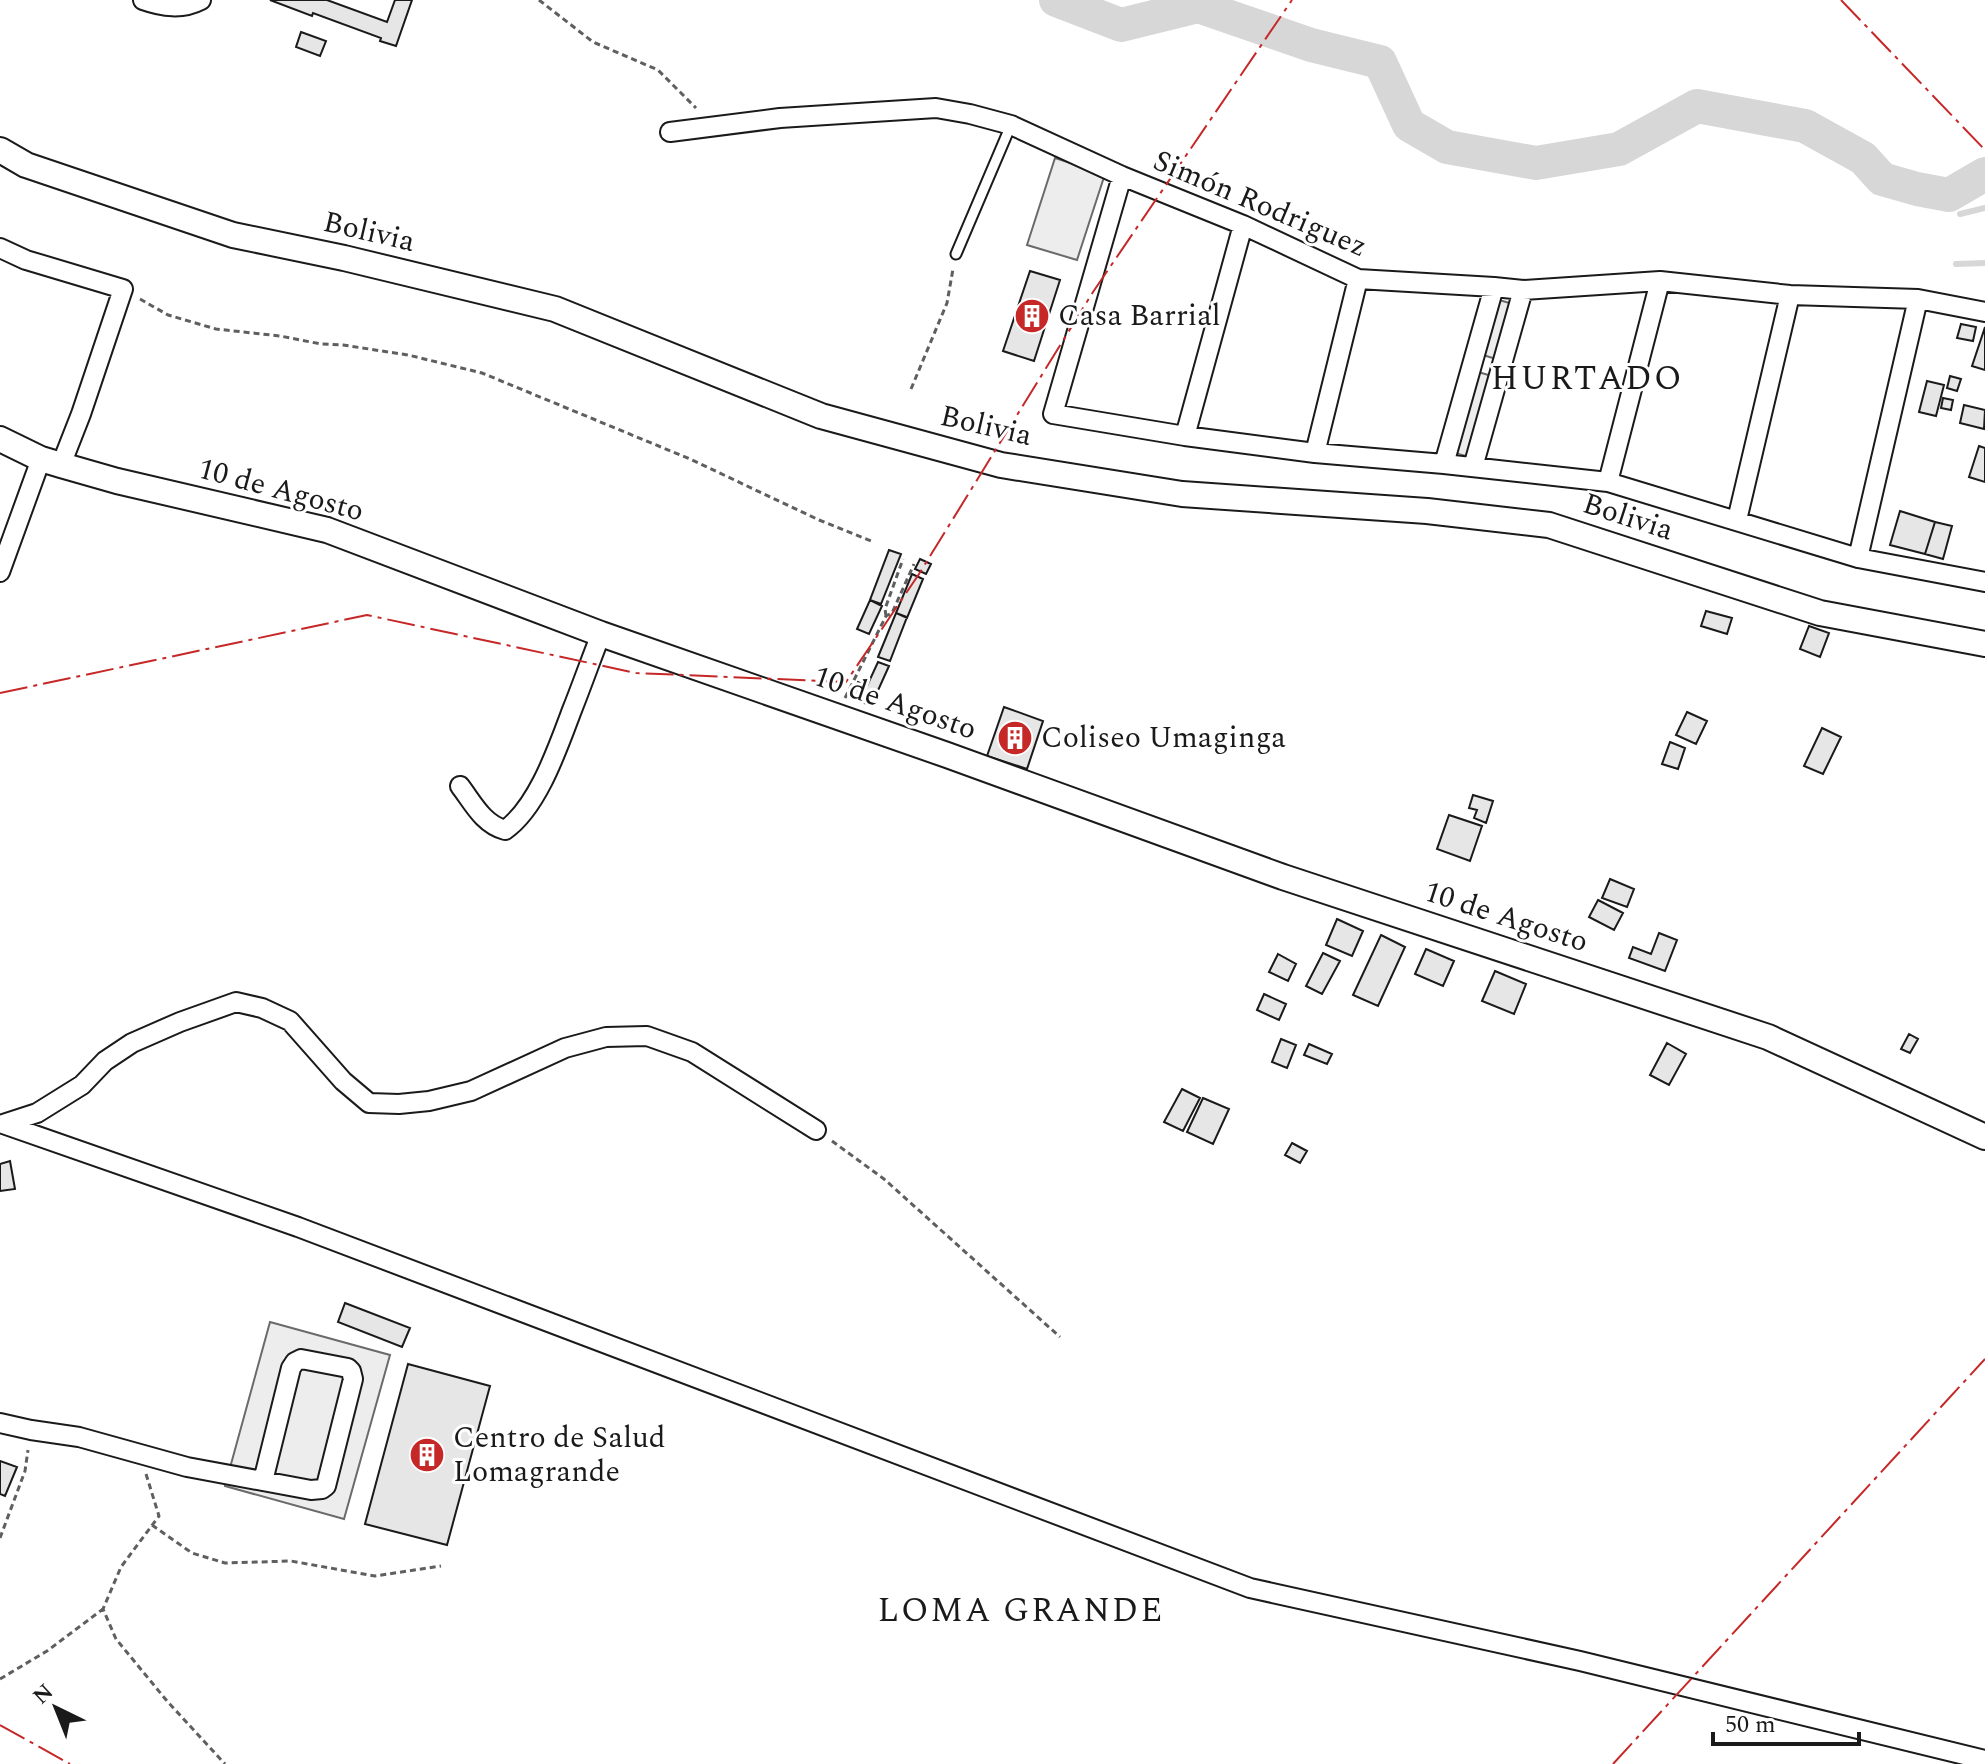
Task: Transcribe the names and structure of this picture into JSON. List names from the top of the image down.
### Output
{
  "streets": {
    "street": ["Simón Rodriguez", "Bolivia", "10 de Agosto"]
  },
  "districts": ["HURTADO", "LOMA GRANDE"],
  "places": {
    "building": ["Casa Barrial", "Coliseo Umaginga", "Centro de Salud Lomagrande"]
  },
  "scale_bar": "50 m",
  "north": "top left"
}
